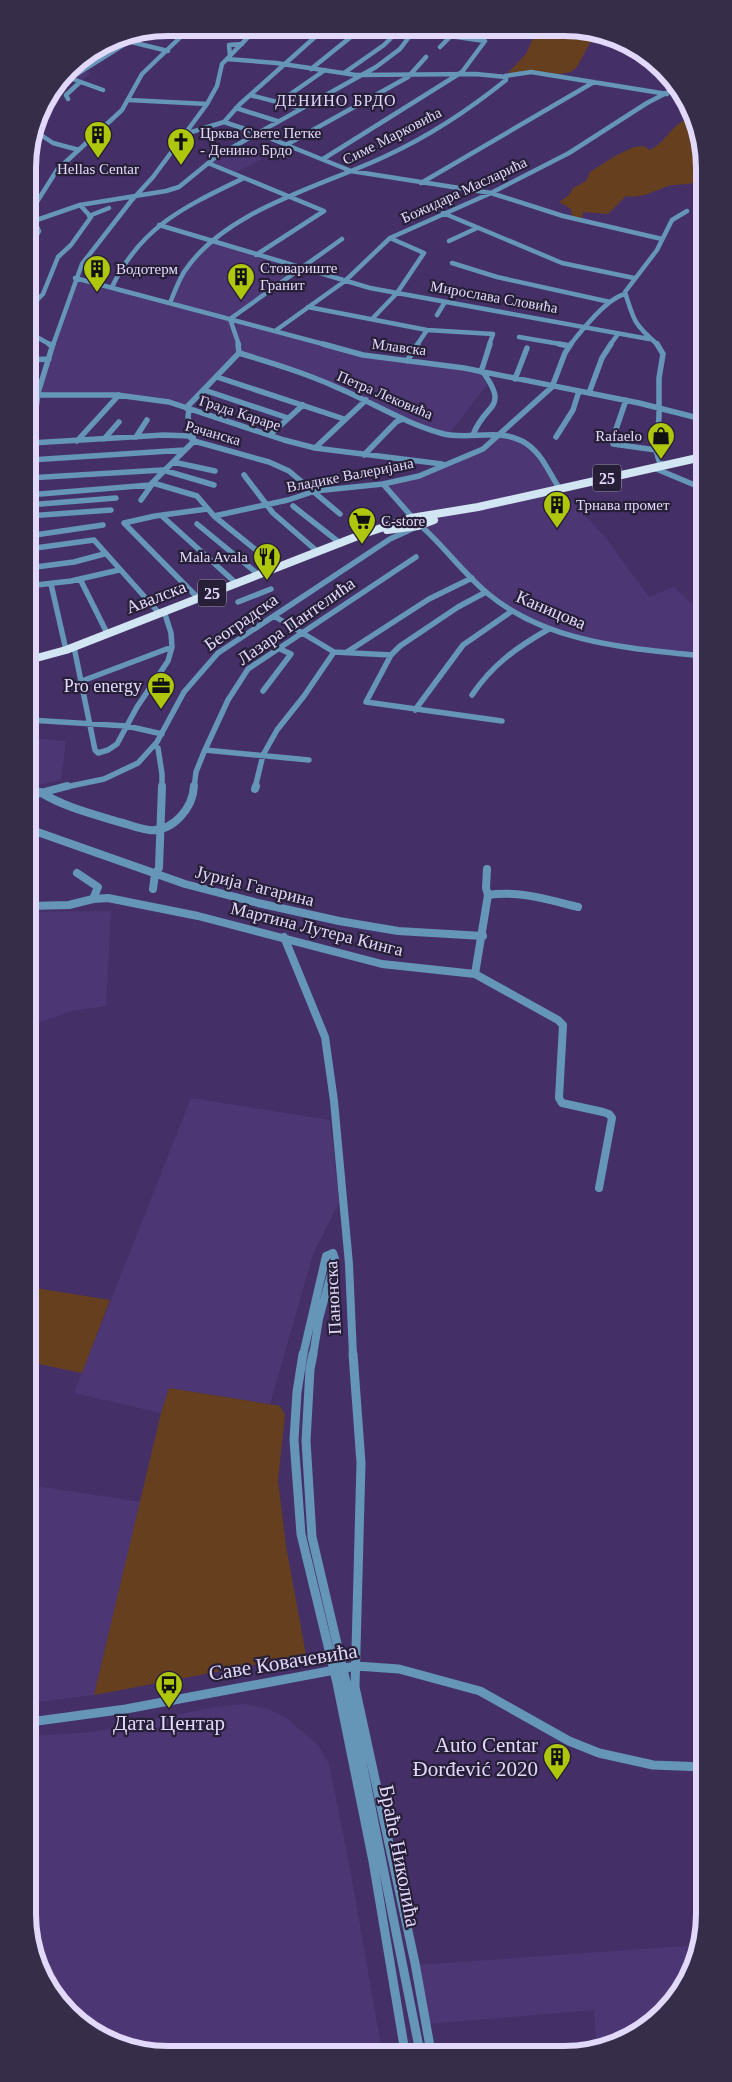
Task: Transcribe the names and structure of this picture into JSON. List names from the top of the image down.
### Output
{
  "streets": {
    "main road": ["25", "Авалска"],
    "street": [
      "Симе Марковића",
      "Божидара Масларића",
      "Мирослава Словића",
      "Млавска",
      "Петра Лековића",
      "Града Караре",
      "Рачанска",
      "Владике Валеријана",
      "Каницова",
      "Лазара Пантелића",
      "Београдска",
      "Јурија Гагарина",
      "Мартина Лутера Кинга",
      "Панонска",
      "Саве Ковачевића",
      "Браће Николића"
    ]
  },
  "crossings": [
    ["Симе Марковића", "Мирослава Словића"],
    ["Симе Марковића", "Млавска"],
    ["Божидара Масларића", "Мирослава Словића"],
    ["Божидара Масларића", "Млавска"],
    ["Млавска", "Владике Валеријана"],
    ["Петра Лековића", "Владике Валеријана"],
    ["Петра Лековића", "25"],
    ["Града Караре", "Владике Валеријана"],
    ["Рачанска", "Владике Валеријана"],
    ["Владике Валеријана", "Каницова"],
    ["25", "Авалска"],
    ["25", "Каницова"],
    ["25", "Београдска"],
    ["Авалска", "Каницова"],
    ["Авалска", "Београдска"],
    ["Каницова", "Београдска"],
    ["Мартина Лутера Кинга", "Панонска"],
    ["Панонска", "Саве Ковачевића"],
    ["Саве Ковачевића", "Браће Николића"]
  ],
  "districts": ["ДЕНИНО БРДО"],
  "places": {
    "building": [
      "Hellas Centar",
      "Водотерм",
      "Стовариште Гранит",
      "Трнава промет",
      "Auto Centar Đorđević 2020"
    ],
    "church": ["Црква Свете Петке - Денино Брдо"],
    "shop": ["Rafaelo"],
    "supermarket": ["C-store"],
    "restaurant": ["Mala Avala"],
    "office": ["Pro energy"],
    "bus stop": ["Дата Центар"]
  }
}
